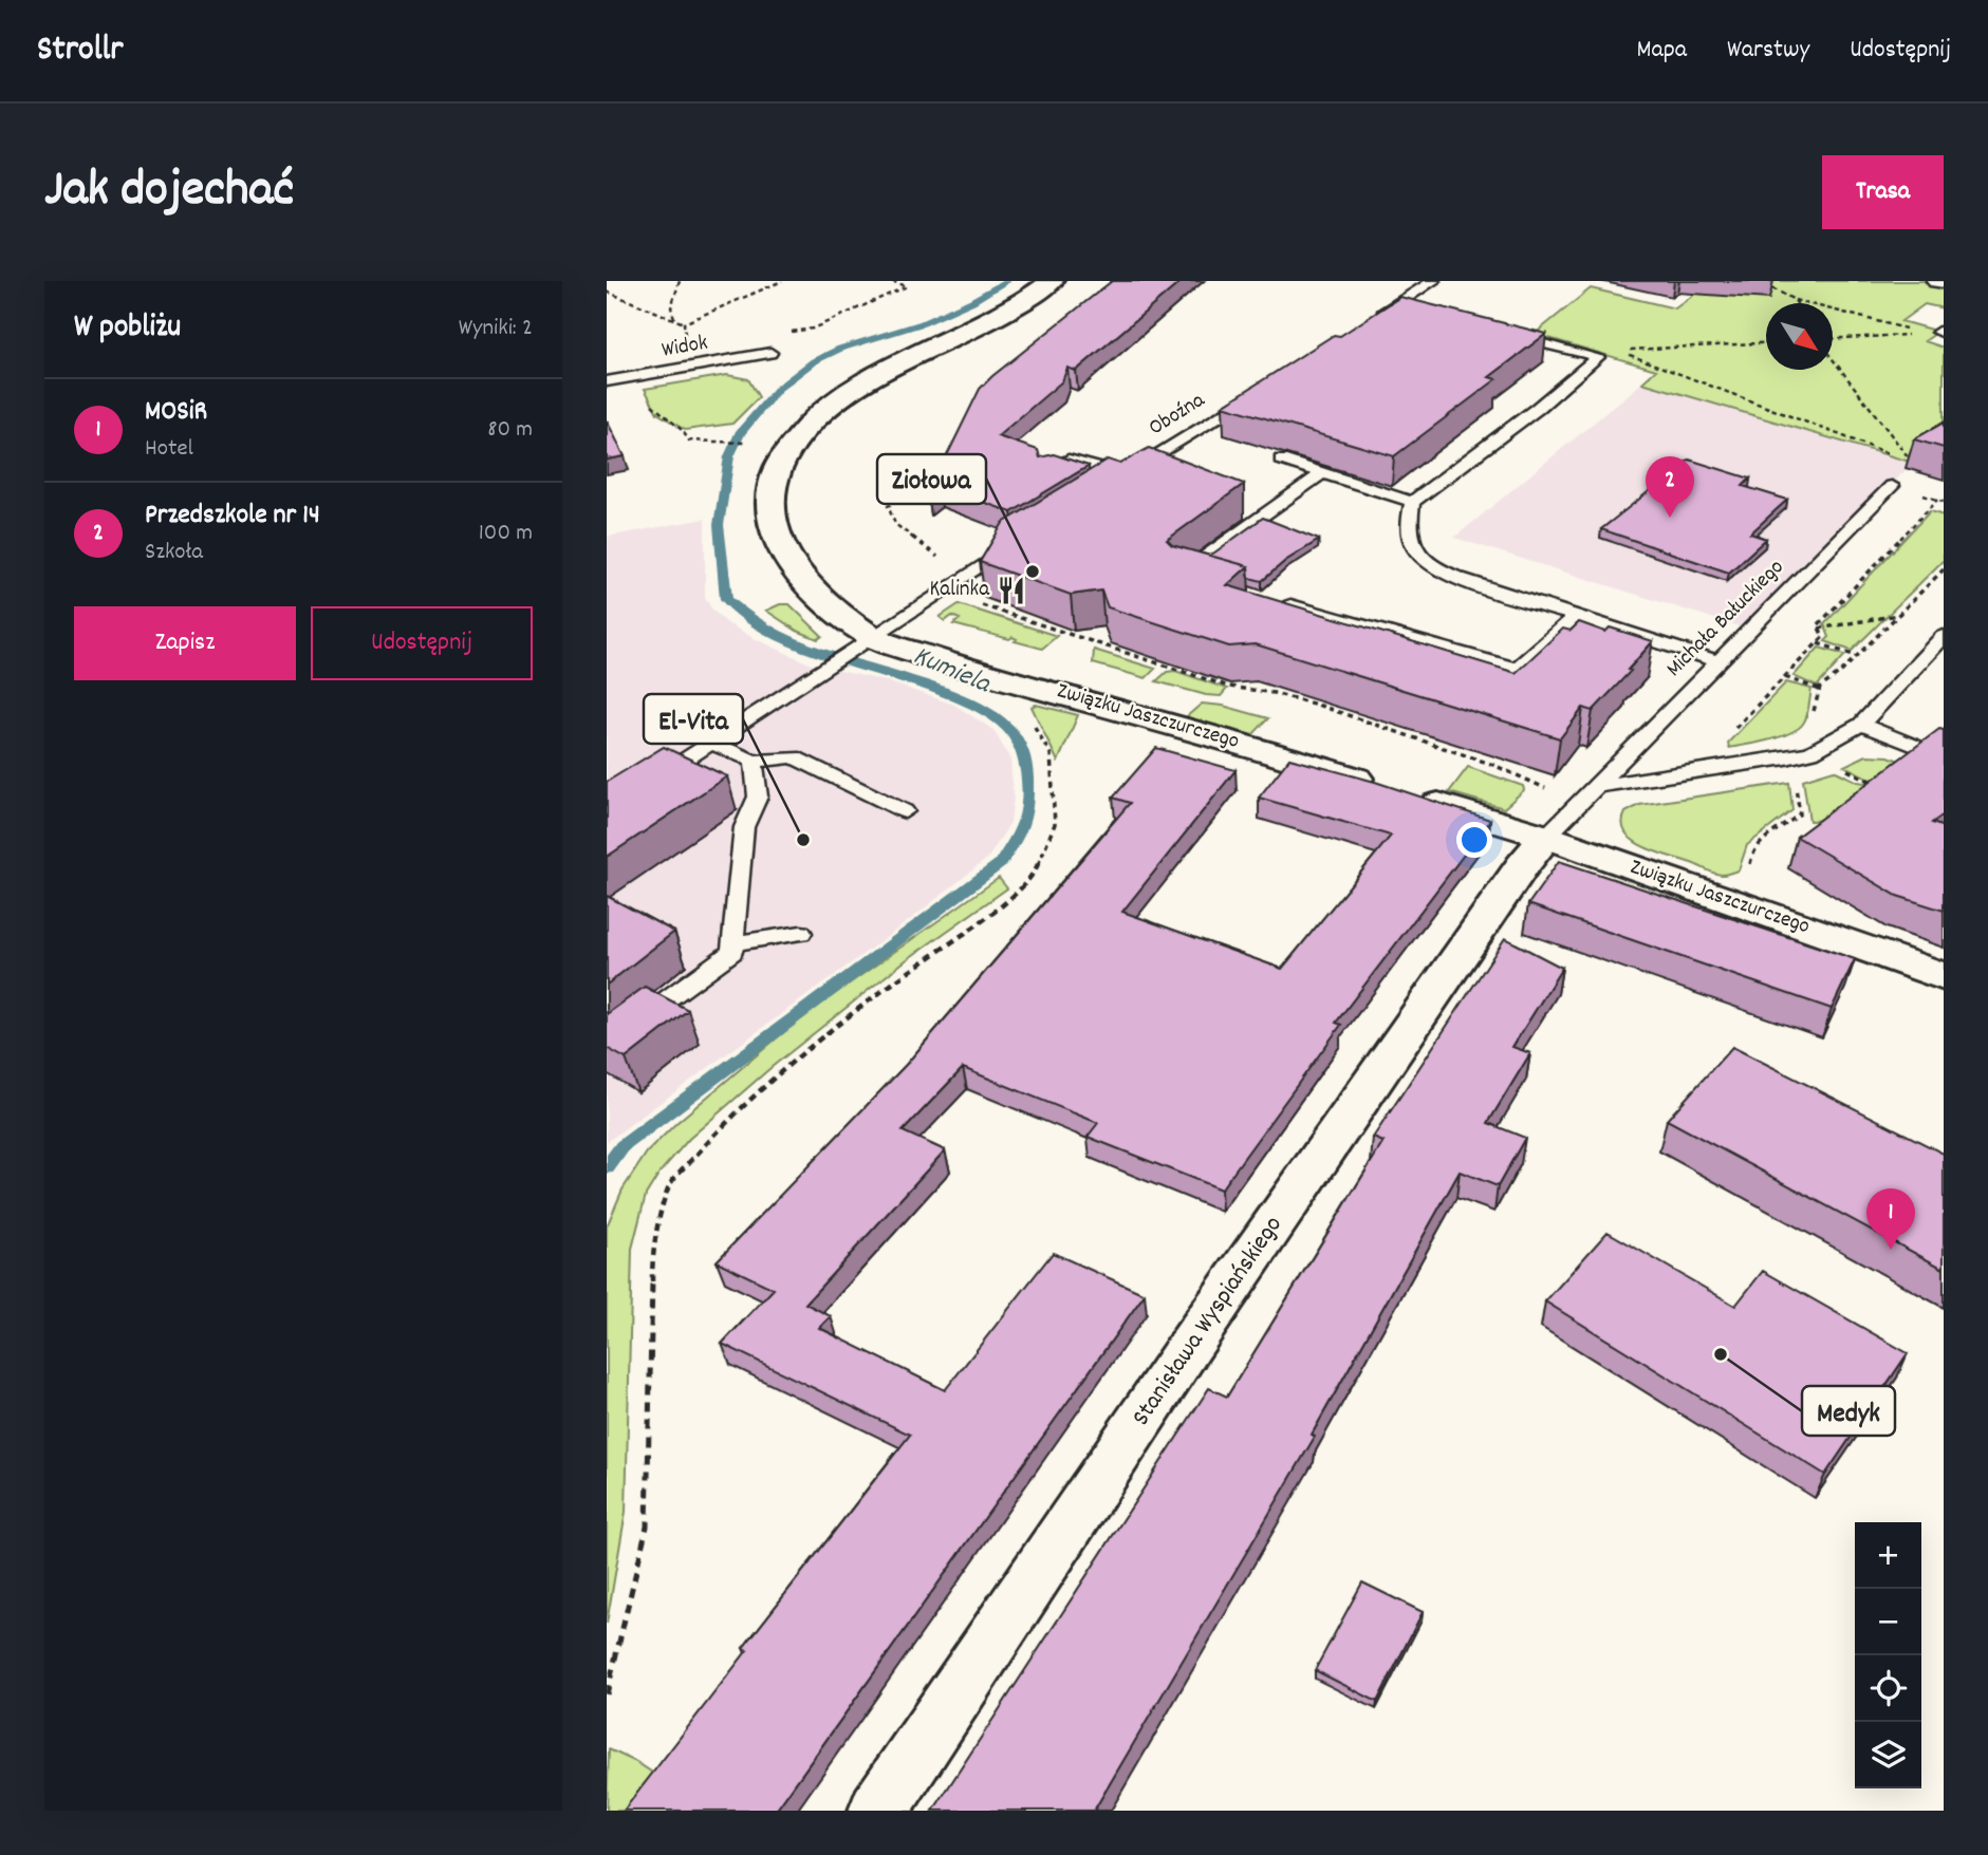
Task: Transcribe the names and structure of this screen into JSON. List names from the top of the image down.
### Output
{
  "streets": {
    "street": ["Związku Jaszczurczego", "Stanisława Wyspiańskiego"],
    "lane": ["Widok", "Oboźna", "Michała Bałuckiego"]
  },
  "crossings": [
    ["Michała Bałuckiego", "Związku Jaszczurczego"],
    ["Michała Bałuckiego", "Stanisława Wyspiańskiego"],
    ["Związku Jaszczurczego", "Stanisława Wyspiańskiego"]
  ],
  "water": ["Kumiela"],
  "places": {
    "other": ["Ziołowa", "El-Vita", "Medyk"],
    "restaurant": ["Kalinka"]
  },
  "north": "bottom right",
  "page": {
    "header": "Strollr",
    "nav": ["Mapa", "Warstwy", "Udostępnij"],
    "title": "Jak dojechać",
    "buttons": [
      "Trasa",
      ["Zapisz", "Udostępnij"]
    ],
    "heading": ["W pobliżu", "Wyniki: 2"],
    "list": [
      {
        "mark": "1",
        "name": "MOSiR",
        "note": "Hotel",
        "value": "80 m"
      },
      {
        "mark": "2",
        "name": "Przedszkole nr 14",
        "note": "Szkoła",
        "value": "100 m"
      }
    ],
    "pins": ["2", "1"],
    "map_buttons": ["+", "−"]
  }
}
